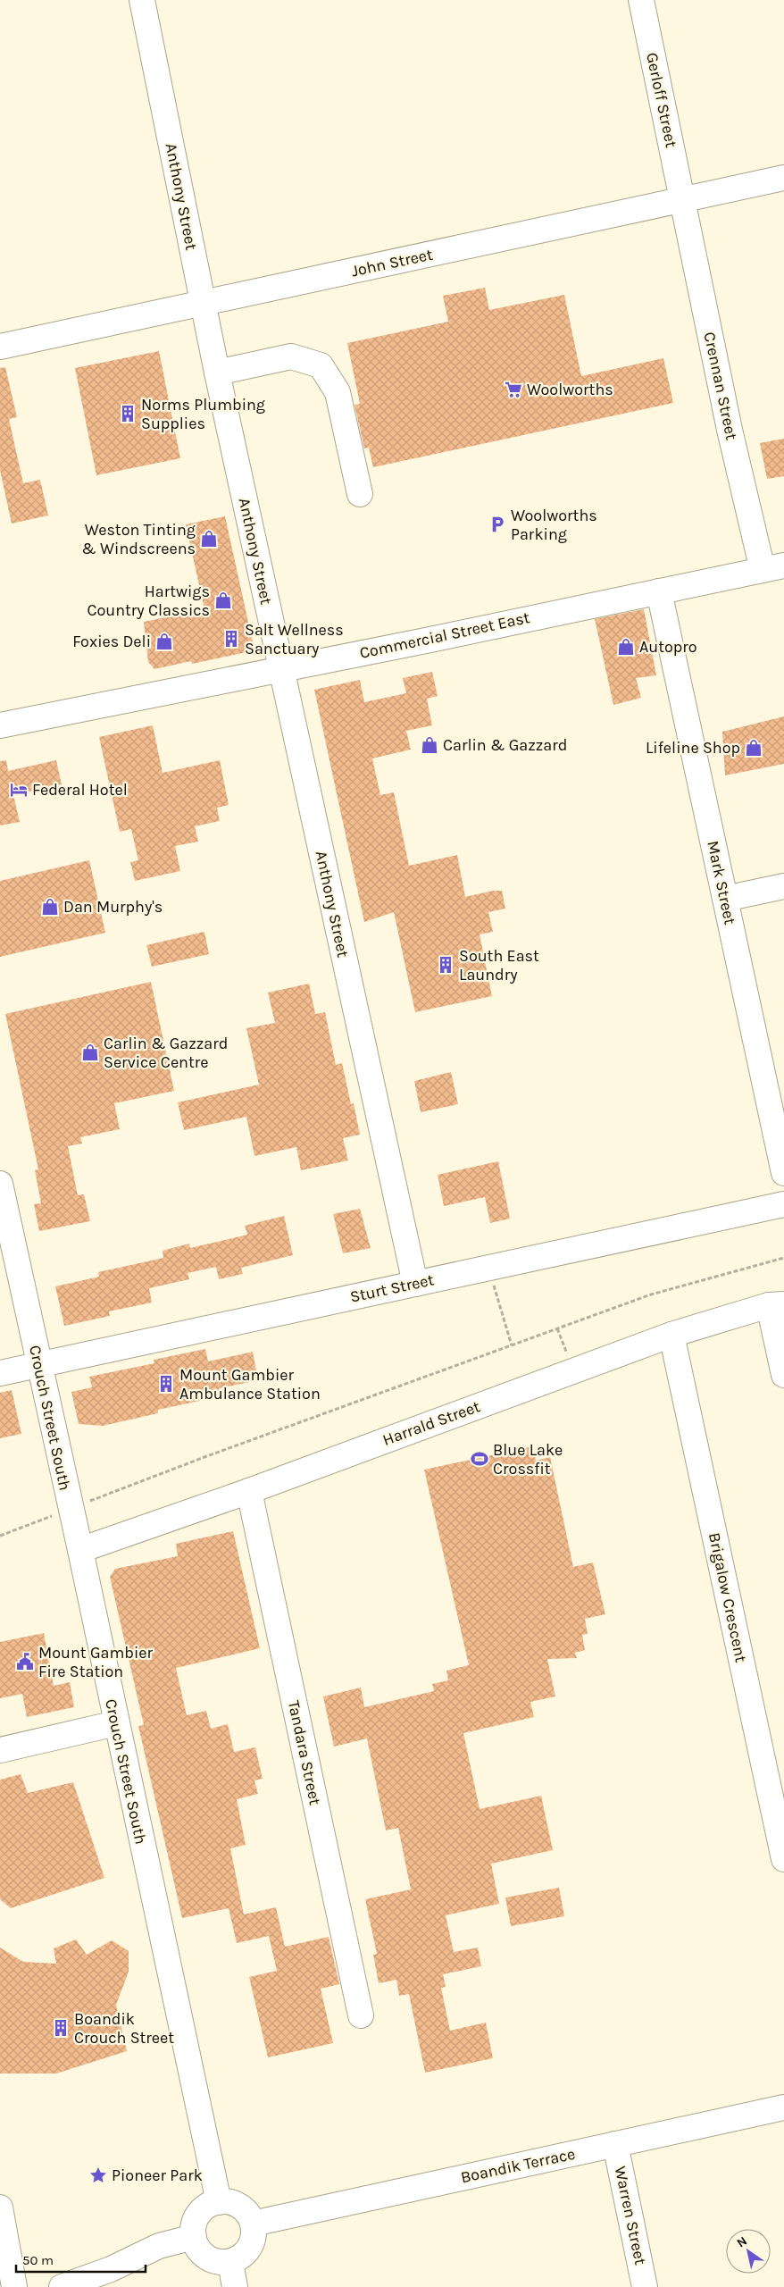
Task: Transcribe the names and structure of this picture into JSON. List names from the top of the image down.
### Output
{
  "streets": {
    "street": [
      "Gerloff Street",
      "Anthony Street",
      "John Street",
      "Crennan Street",
      "Commercial Street East",
      "Mark Street",
      "Sturt Street",
      "Crouch Street South",
      "Harrald Street",
      "Brigalow Crescent",
      "Tandara Street",
      "Boandik Terrace",
      "Warren Street"
    ]
  },
  "crossings": [
    ["Gerloff Street", "John Street"],
    ["Gerloff Street", "Crennan Street"],
    ["Anthony Street", "John Street"],
    ["Anthony Street", "Commercial Street East"],
    ["Anthony Street", "Sturt Street"],
    ["John Street", "Crennan Street"],
    ["Crennan Street", "Commercial Street East"],
    ["Commercial Street East", "Mark Street"],
    ["Sturt Street", "Crouch Street South"],
    ["Crouch Street South", "Harrald Street"],
    ["Crouch Street South", "Boandik Terrace"],
    ["Harrald Street", "Brigalow Crescent"],
    ["Harrald Street", "Tandara Street"],
    ["Boandik Terrace", "Warren Street"]
  ],
  "places": {
    "supermarket": ["Woolworths"],
    "building": [
      "Norms Plumbing Supplies",
      "Salt Wellness Sanctuary",
      "South East Laundry",
      "Mount Gambier Ambulance Station",
      "Boandik Crouch Street"
    ],
    "parking": ["Woolworths Parking"],
    "shop": [
      "Weston Tinting & Windscreens",
      "Hartwigs Country Classics",
      "Foxies Deli",
      "Autopro",
      "Carlin & Gazzard",
      "Lifeline Shop",
      "Dan Murphy's",
      "Carlin & Gazzard Service Centre"
    ],
    "hotel": ["Federal Hotel"],
    "sports": ["Blue Lake Crossfit"],
    "public building": ["Mount Gambier Fire Station"],
    "place": ["Pioneer Park"]
  },
  "scale_bar": "50 m",
  "north": "top left"
}
